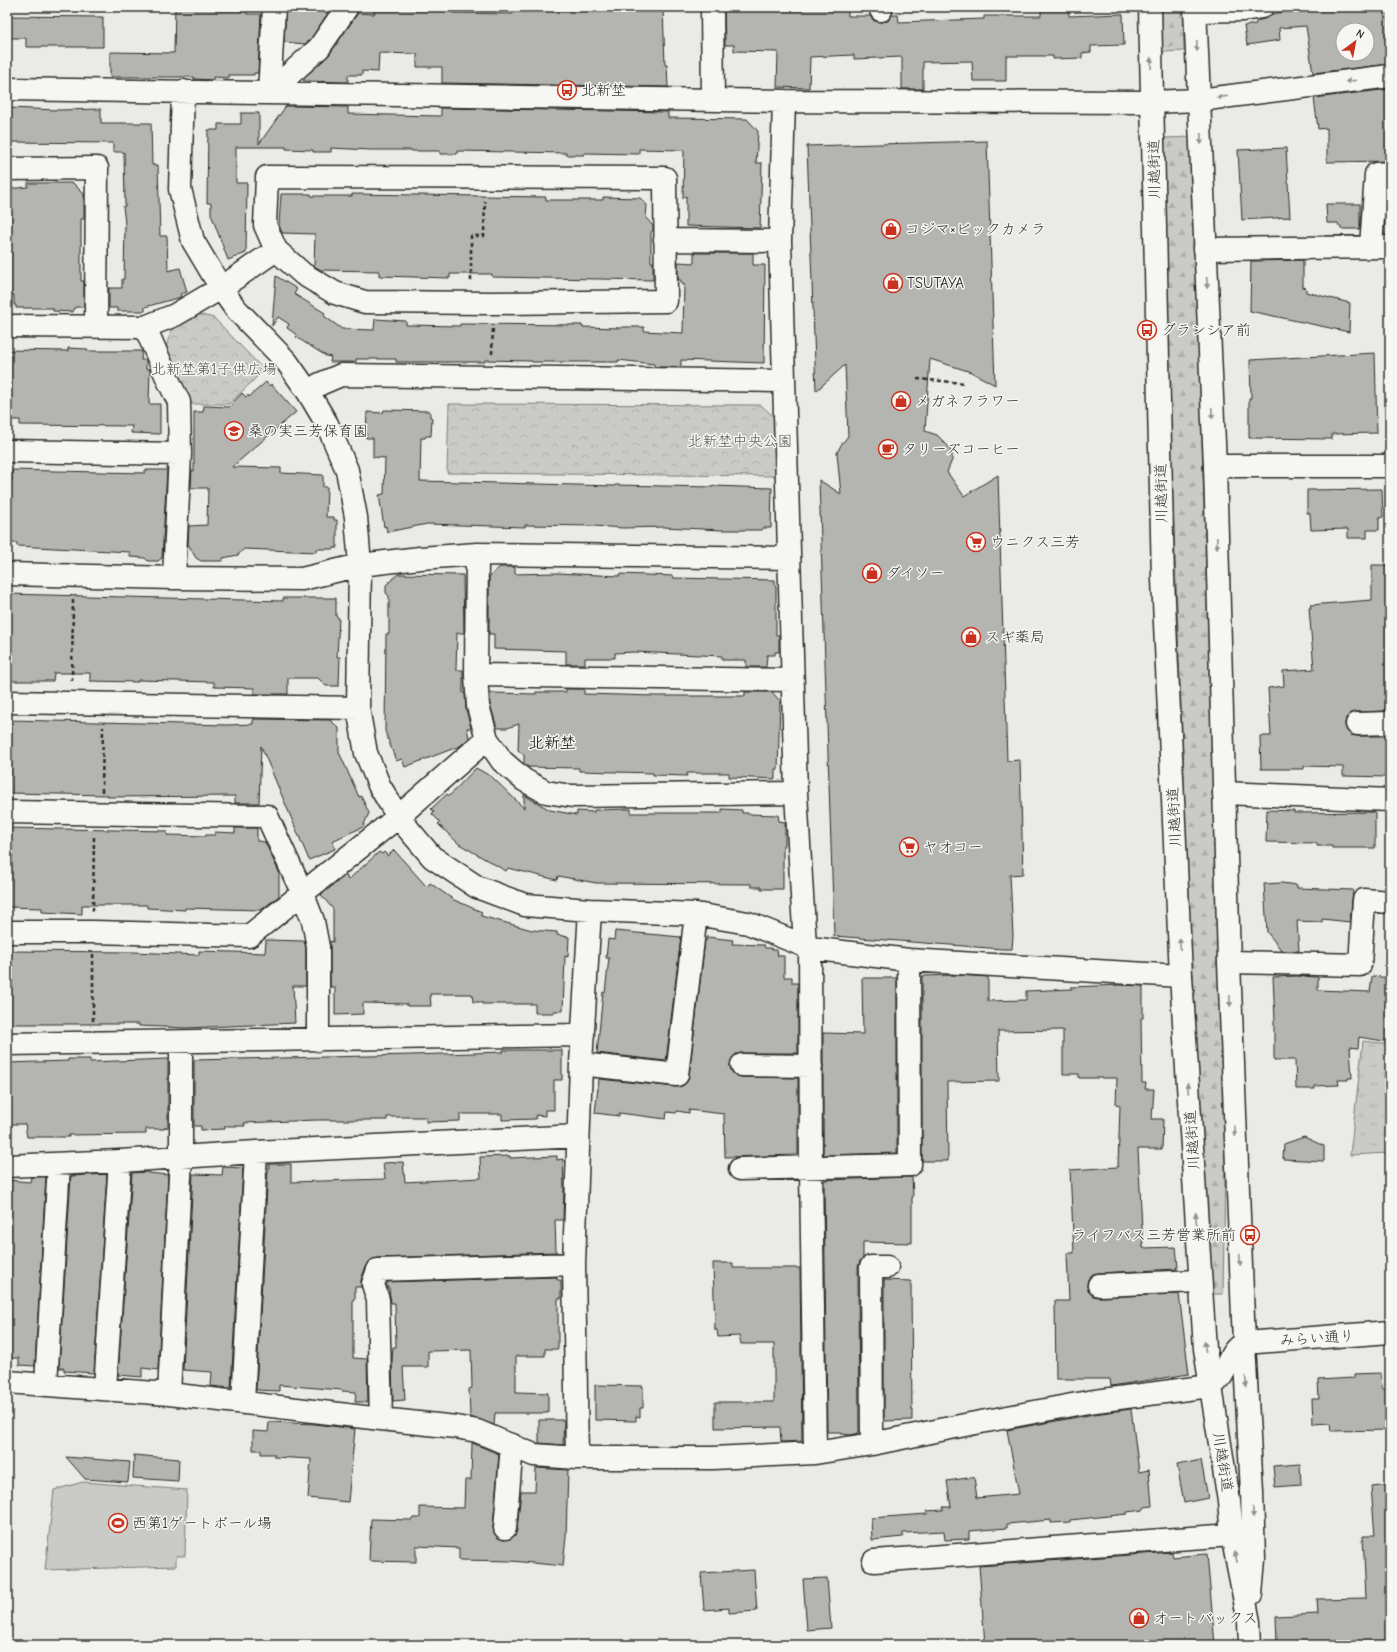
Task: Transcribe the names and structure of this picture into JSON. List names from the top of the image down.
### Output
{
  "streets": {
    "main road": ["川越街道", "みらい通り"]
  },
  "crossings": [
    ["川越街道", "みらい通り"]
  ],
  "districts": ["北新埜"],
  "parks": ["北新埜第1子供広場", "北新埜中央公園"],
  "places": {
    "bus stop": ["北新埜", "グランシア前", "ライフバス三芳営業所前"],
    "shop": [
      "コジマ×ビックカメラ",
      "TSUTAYA",
      "メガネフラワー",
      "ダイソー",
      "スギ薬局",
      "オートバックス"
    ],
    "school or university": ["桑の実三芳保育園"],
    "cafe": ["タリーズコーヒー"],
    "supermarket": ["ウニクス三芳", "ヤオコー"],
    "sports": ["西第1ゲートボール場"]
  },
  "north": "top right"
}
